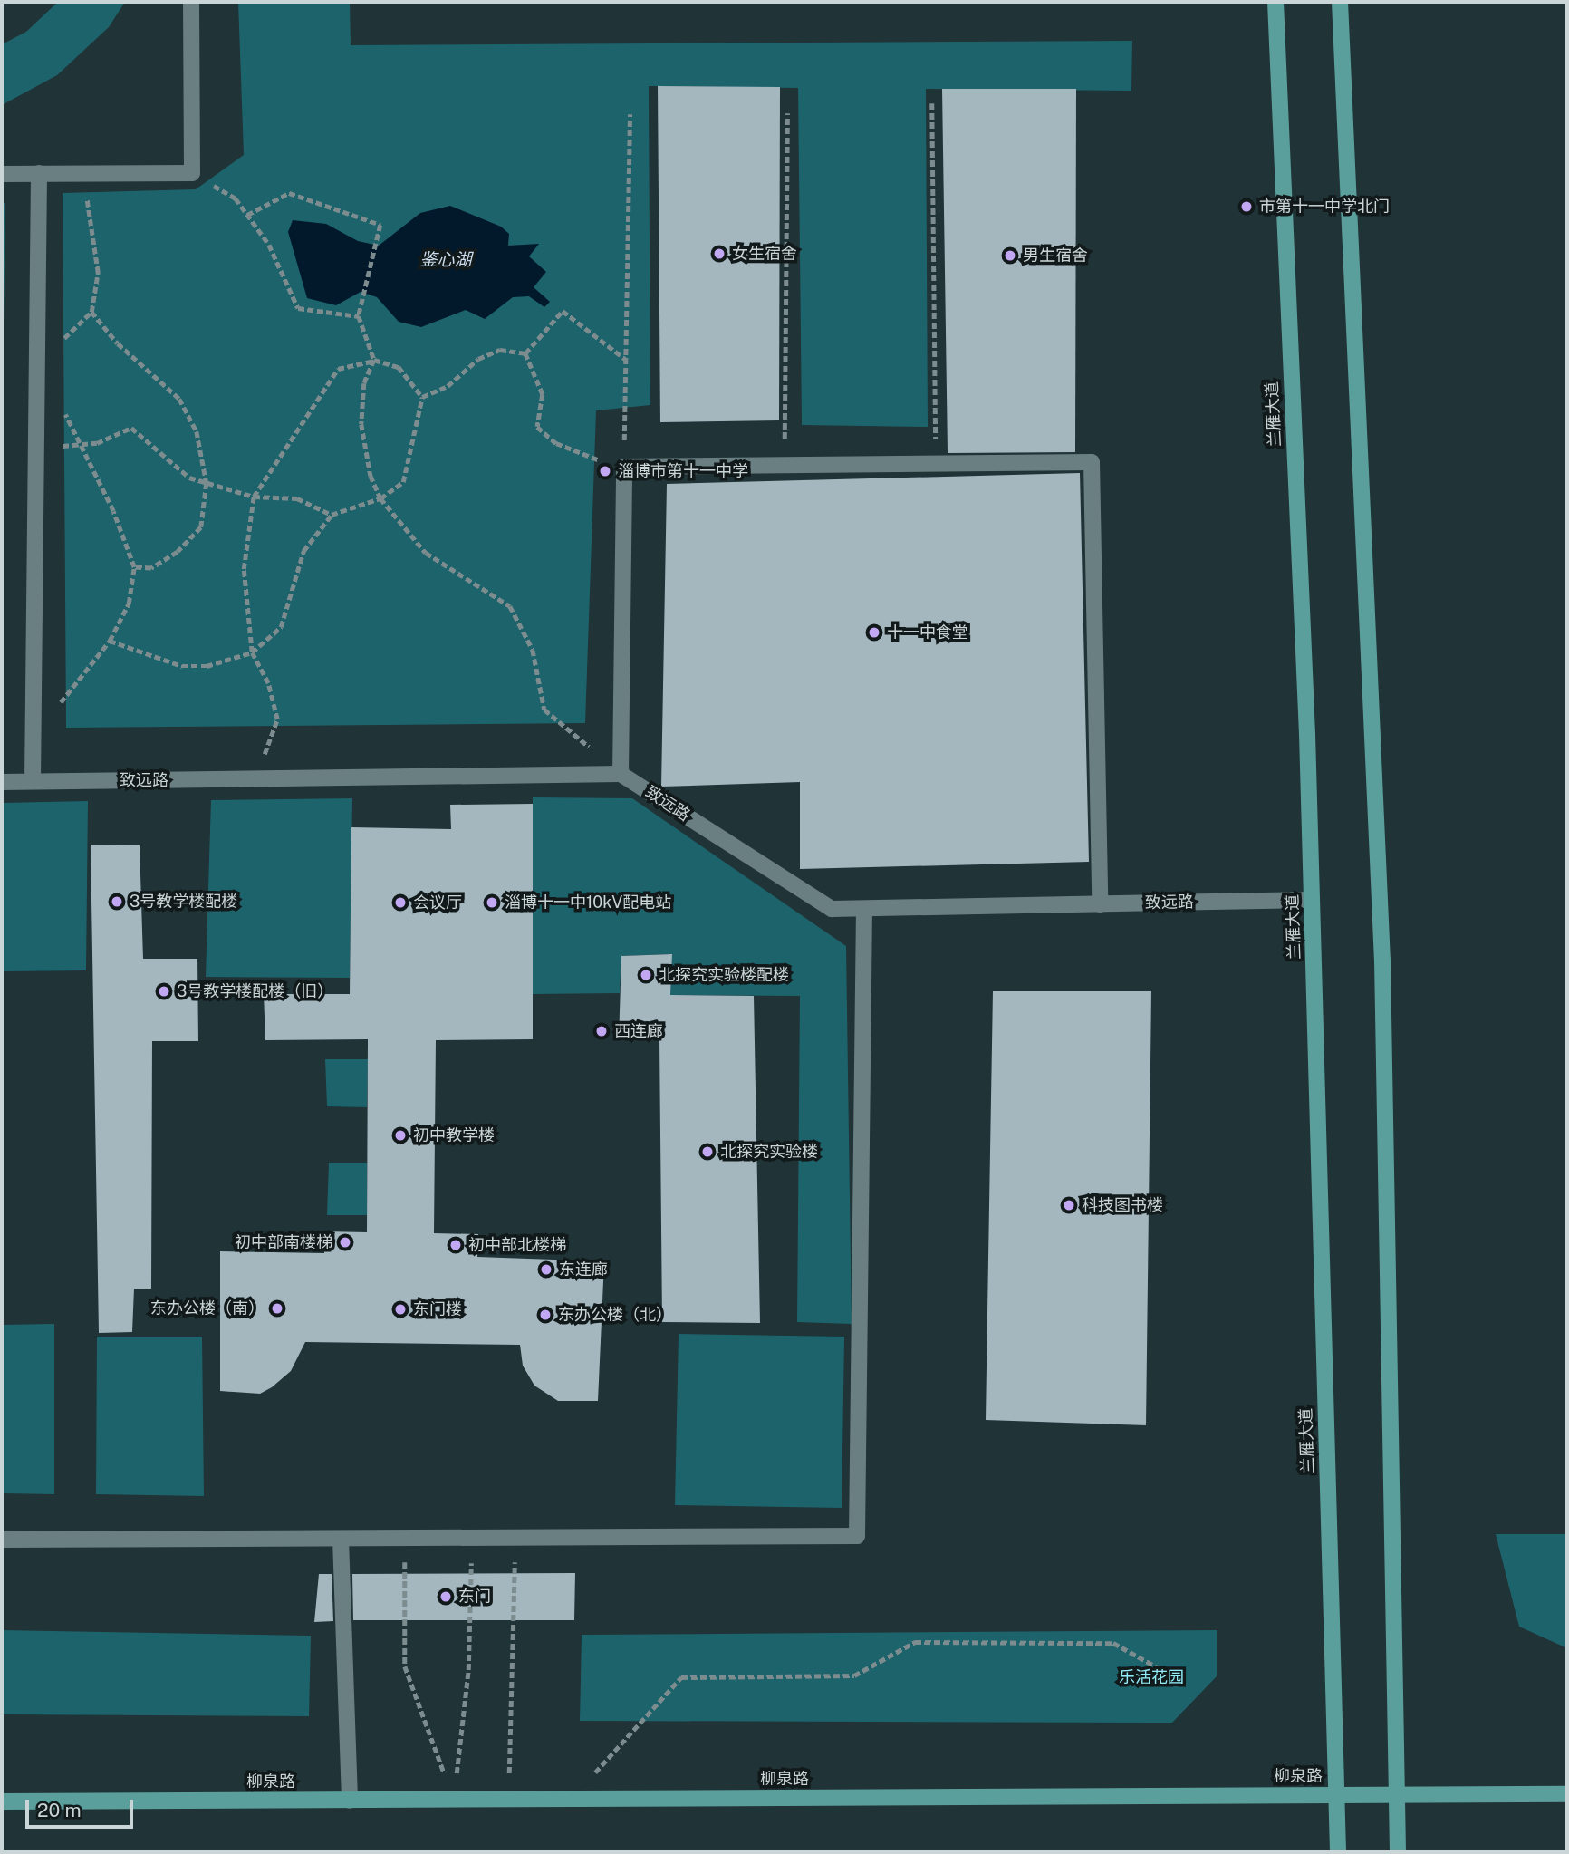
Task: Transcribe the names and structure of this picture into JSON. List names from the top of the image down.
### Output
{
  "streets": {
    "main road": ["兰雁大道", "柳泉路"],
    "street": ["致远路"]
  },
  "crossings": [
    ["兰雁大道", "致远路"],
    ["兰雁大道", "柳泉路"]
  ],
  "water": ["鉴心湖"],
  "parks": ["乐活花园"],
  "places": [
    "市第十一中学北门",
    "女生宿舍",
    "男生宿舍",
    "淄博市第十一中学",
    "十一中食堂",
    "3号教学楼配楼",
    "会议厅",
    "淄博十一中10kV配电站",
    "北探究实验楼配楼",
    "3号教学楼配楼（旧）",
    "西连廊",
    "初中教学楼",
    "北探究实验楼",
    "科技图书楼",
    "初中部南楼梯",
    "初中部北楼梯",
    "东连廊",
    "东办公楼（南）",
    "东门楼",
    "东办公楼（北）",
    "东门"
  ],
  "scale_bar": "20 m"
}
